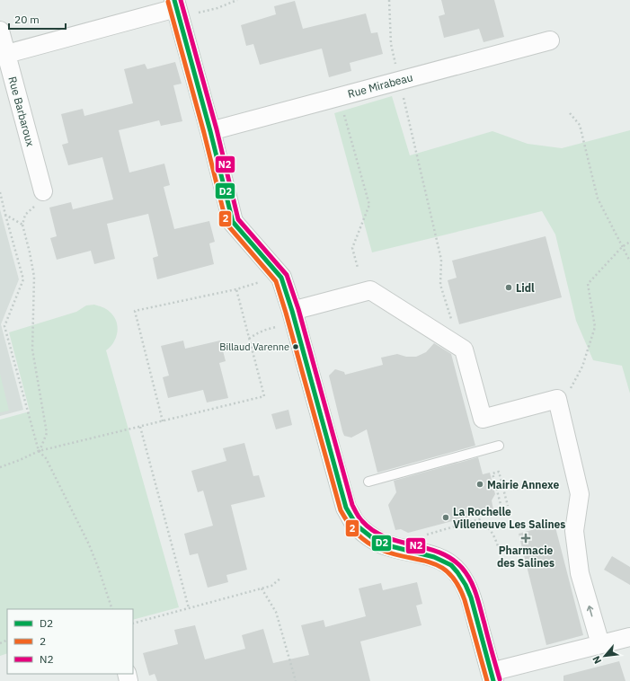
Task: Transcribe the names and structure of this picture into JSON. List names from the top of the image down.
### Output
{
  "streets": {
    "street": ["Rue Mirabeau", "Rue Barbaroux"]
  },
  "places": {
    "other": [
      "Lidl",
      "Billaud Varenne",
      "Mairie Annexe",
      "La Rochelle Villeneuve Les Salines"
    ],
    "health": ["Pharmacie des Salines"]
  },
  "lines": ["transit line D2", "transit line N2", "transit line 2"],
  "legend": ["D2", "2", "N2"],
  "scale_bar": "20 m",
  "north": "bottom left"
}
